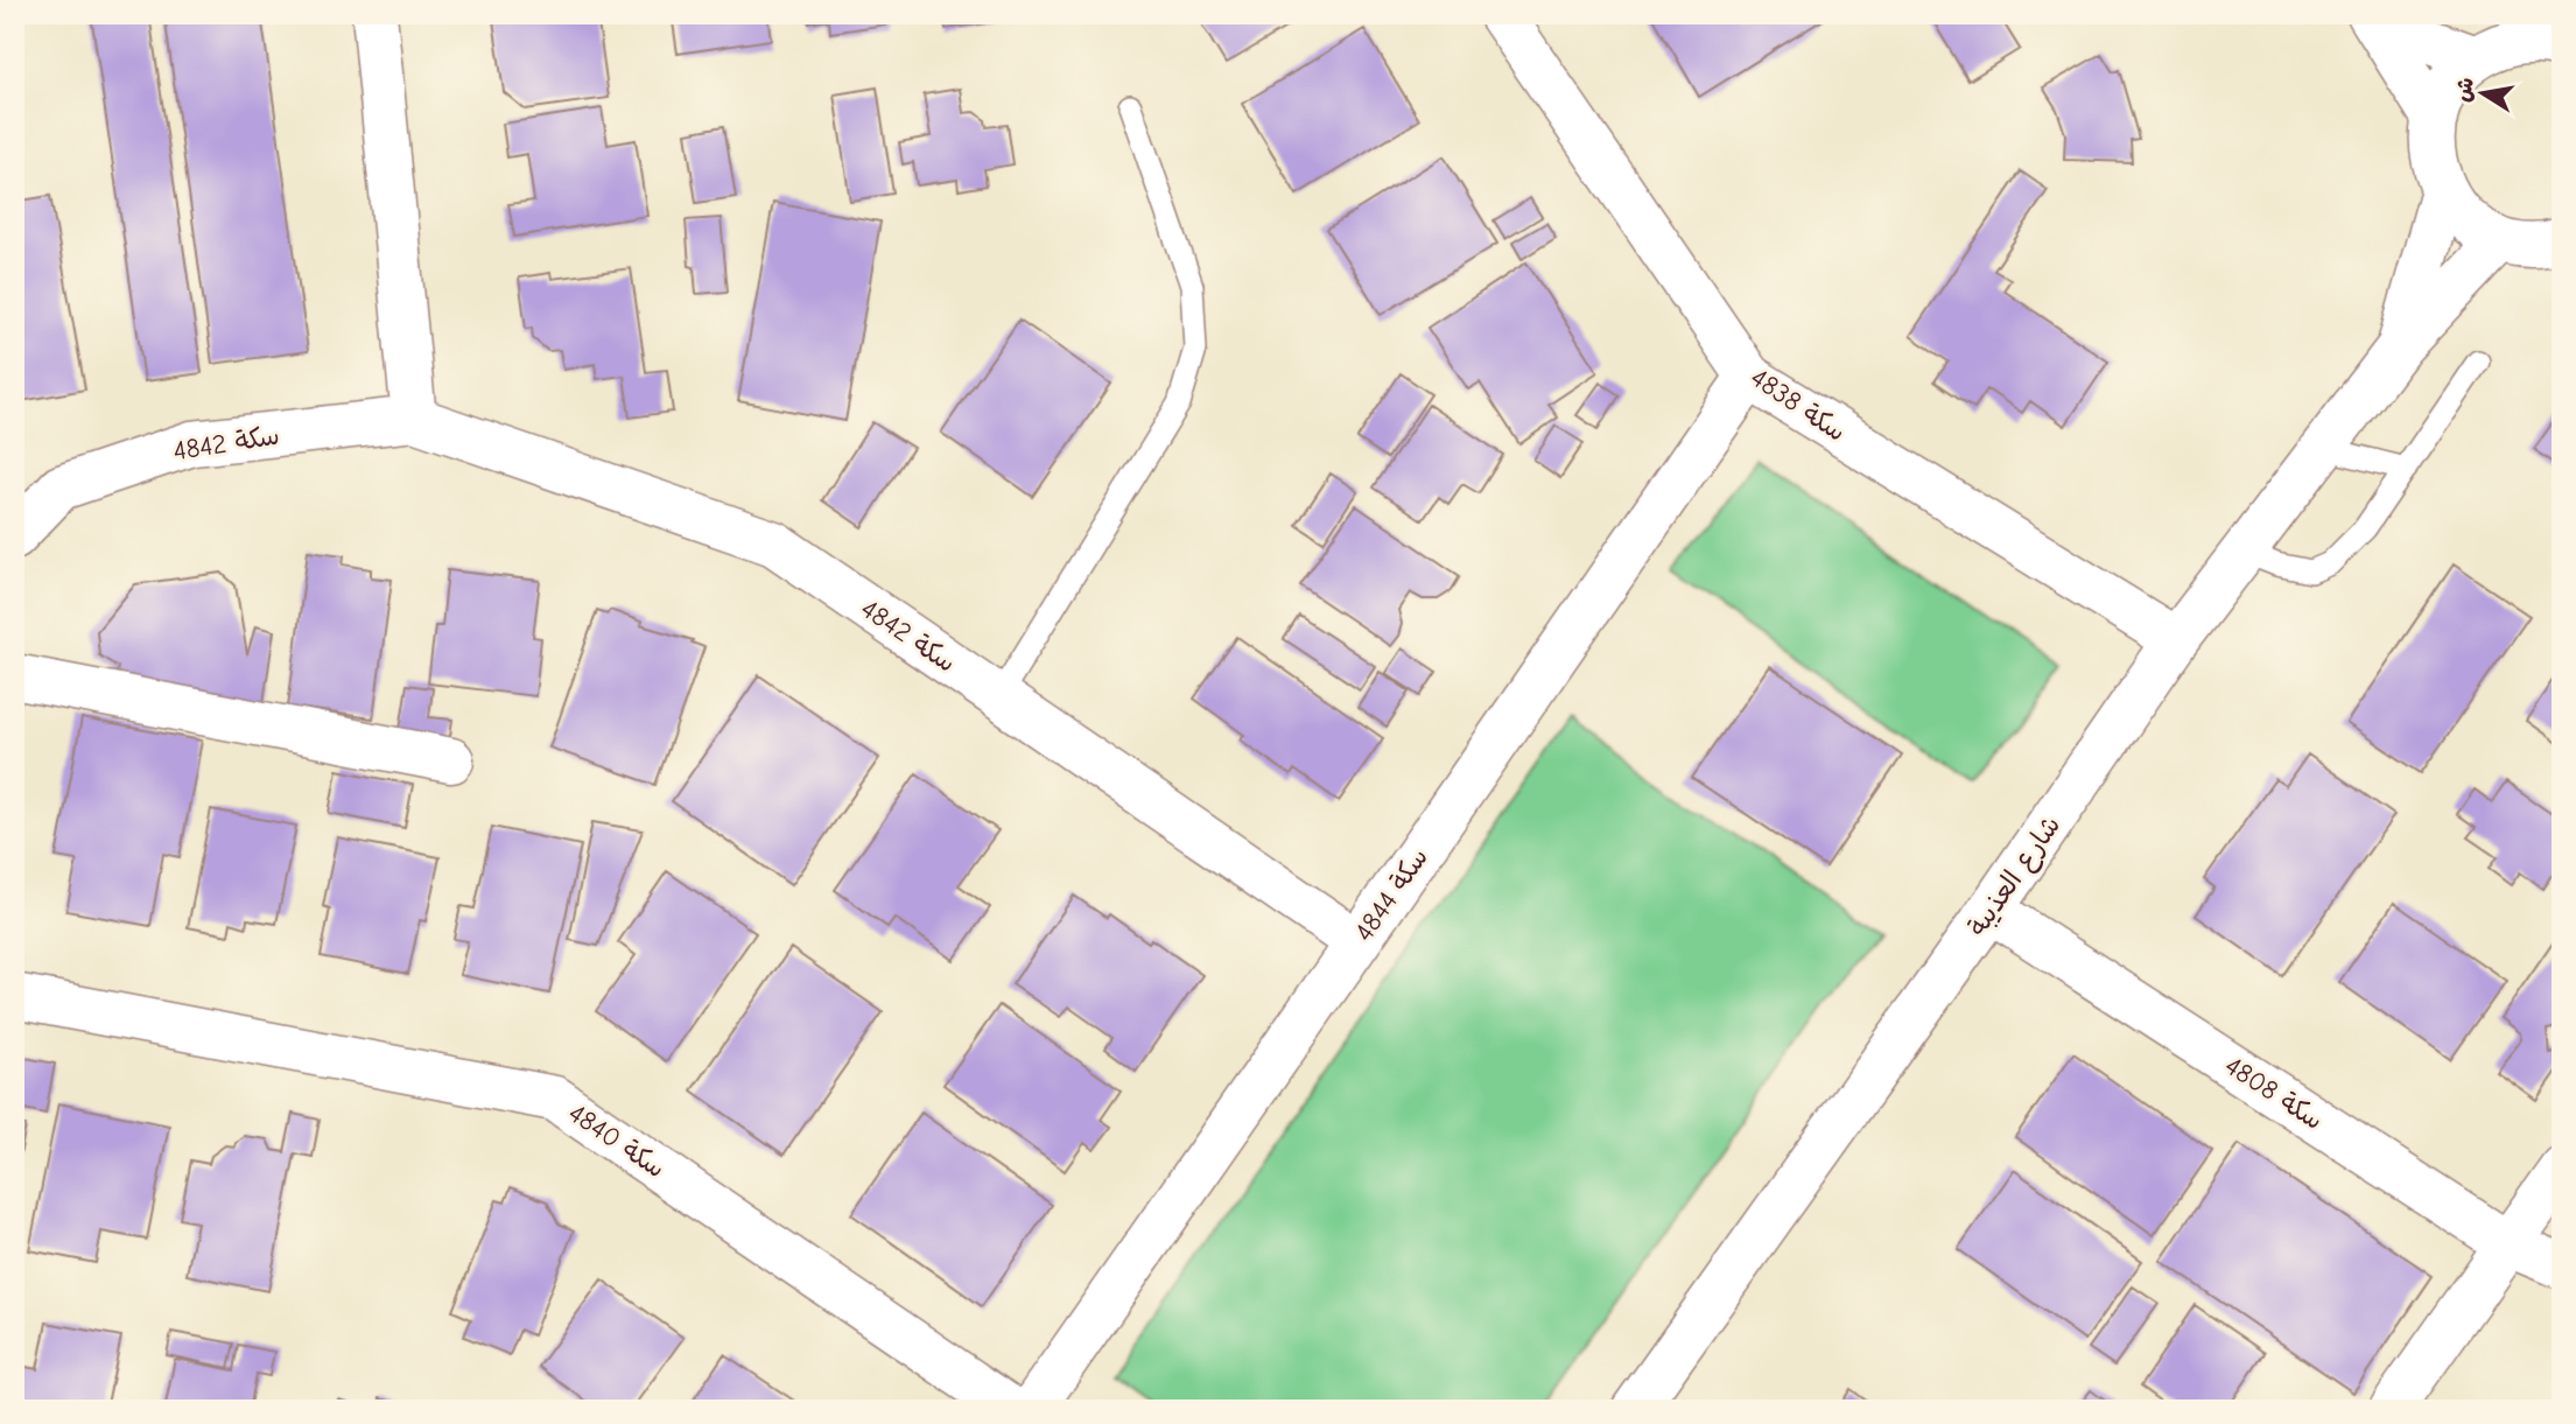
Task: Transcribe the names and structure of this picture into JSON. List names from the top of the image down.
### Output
{
  "streets": {
    "street": [
      "سكة 4838",
      "سكة 4842",
      "شارع العذيبة",
      "سكة 4844",
      "سكة 4808",
      "سكة 4840"
    ]
  },
  "crossings": [
    ["سكة 4838", "شارع العذيبة"],
    ["سكة 4838", "سكة 4844"],
    ["سكة 4842", "سكة 4844"],
    ["شارع العذيبة", "سكة 4808"]
  ],
  "north": "left"
}
